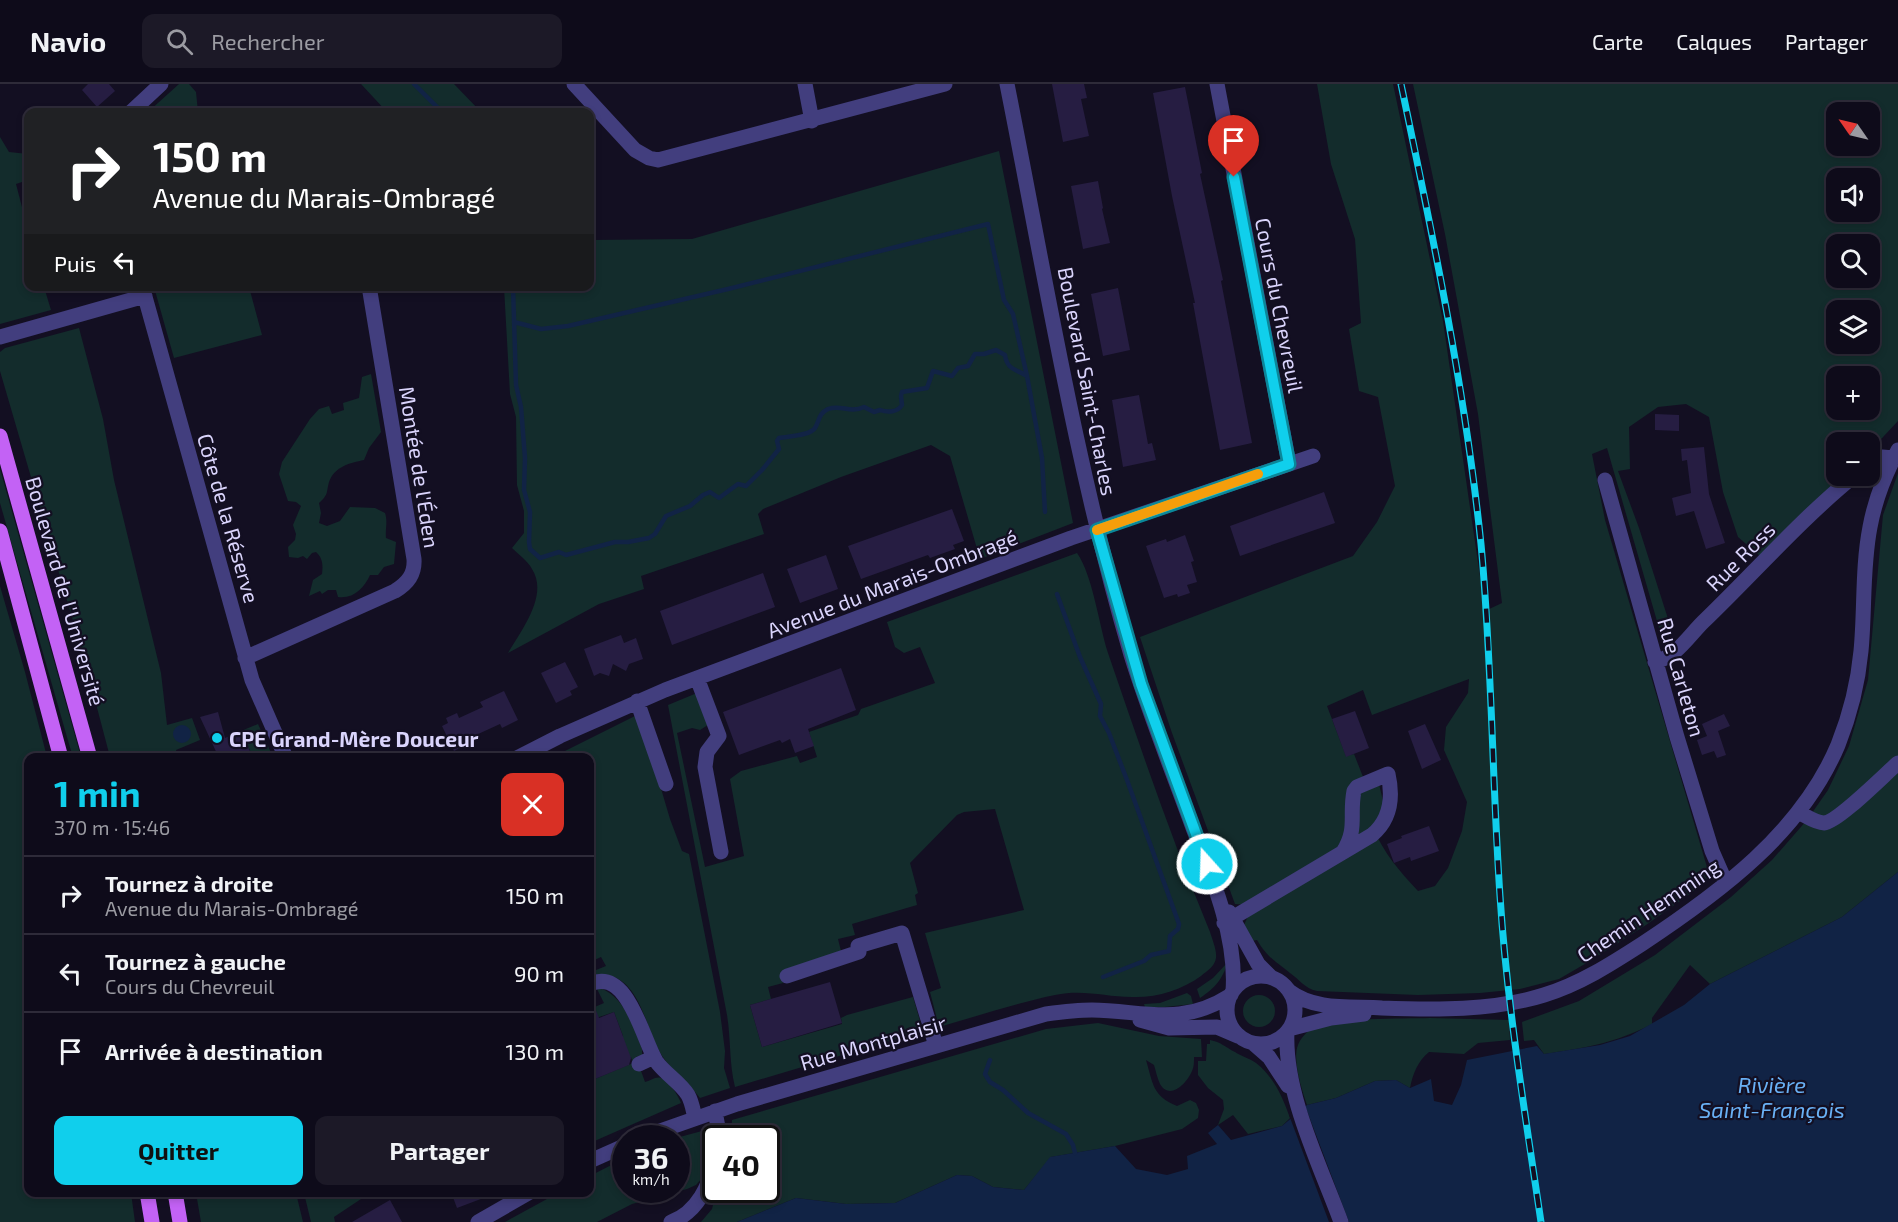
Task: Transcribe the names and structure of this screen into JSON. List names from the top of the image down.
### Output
{
  "streets": {
    "main road": ["Boulevard de l'Université"],
    "street": [
      "Cours du Chevreuil",
      "Boulevard Saint-Charles",
      "Montée de l'Éden",
      "Côte de la Réserve",
      "Rue Ross",
      "Avenue du Marais-Ombragé",
      "Rue Carleton",
      "Chemin Hemming",
      "Rue Montplaisir"
    ]
  },
  "crossings": [
    ["Cours du Chevreuil", "Avenue du Marais-Ombragé"],
    ["Boulevard Saint-Charles", "Avenue du Marais-Ombragé"],
    ["Boulevard Saint-Charles", "Chemin Hemming"],
    ["Boulevard Saint-Charles", "Rue Montplaisir"],
    ["Montée de l'Éden", "Côte de la Réserve"],
    ["Rue Ross", "Rue Carleton"],
    ["Rue Carleton", "Chemin Hemming"],
    ["Chemin Hemming", "Rue Montplaisir"]
  ],
  "water": ["Rivière Saint-François"],
  "places": ["CPE Grand-Mère Douceur"],
  "north": "top left",
  "page": {
    "header": "Navio",
    "search": "Rechercher",
    "nav": ["Carte", "Calques", "Partager"],
    "map_buttons": ["+", "−"],
    "turn": ["150 m", "Avenue du Marais-Ombragé"],
    "then": "Puis",
    "heading": ["1 min", "370 m · 15:46"],
    "list": [
      {
        "name": "Tournez à droite",
        "note": "Avenue du Marais-Ombragé",
        "value": "150 m"
      },
      {
        "name": "Tournez à gauche",
        "note": "Cours du Chevreuil",
        "value": "90 m"
      },
      {
        "name": "Arrivée à destination",
        "value": "130 m"
      }
    ],
    "buttons": ["Quitter", "Partager"],
    "speed": "36 km/h",
    "limit": "40"
  }
}
